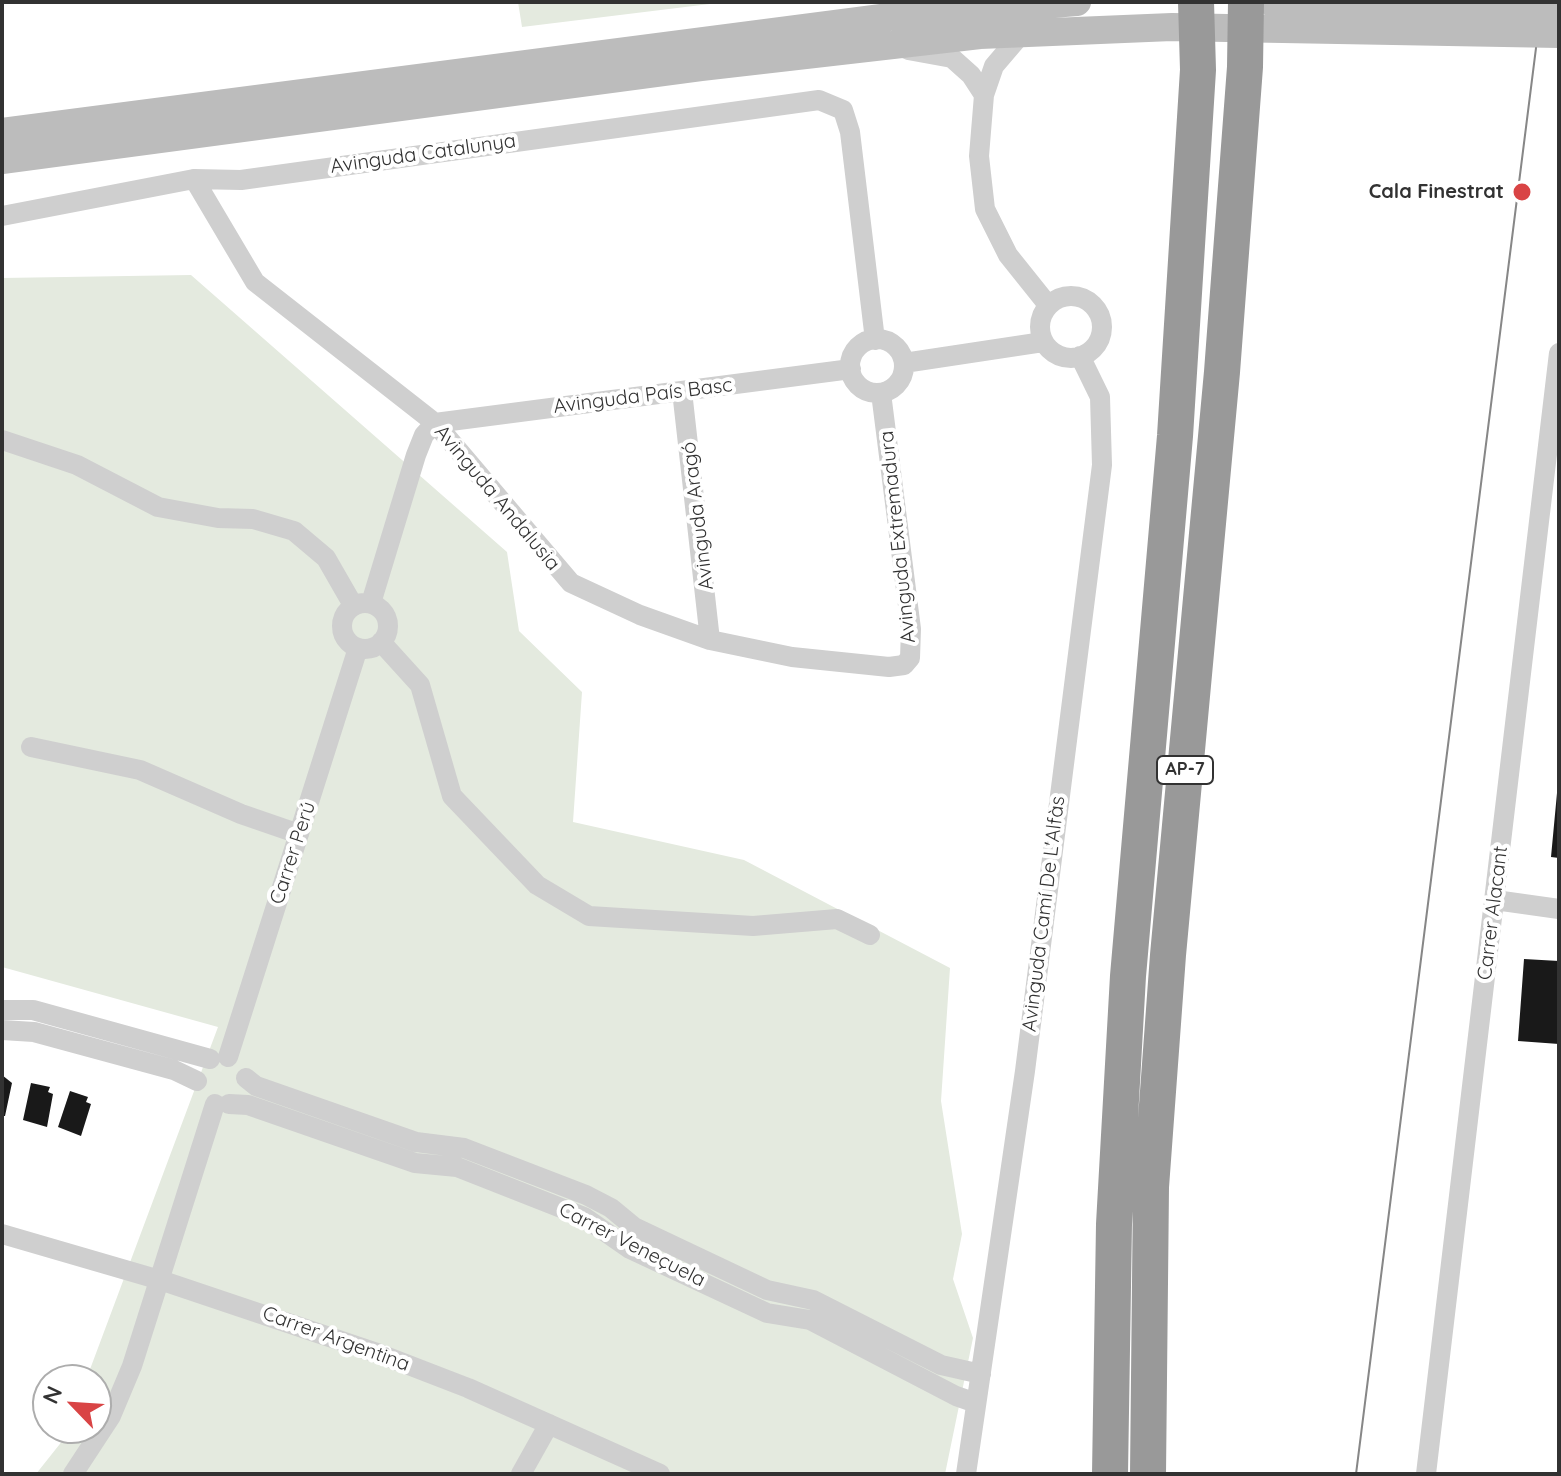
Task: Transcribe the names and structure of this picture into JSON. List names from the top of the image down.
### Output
{
  "streets": {
    "highway": ["AP-7"],
    "street": [
      "Avinguda Catalunya",
      "Avinguda País Basc",
      "Avinguda Andalusia",
      "Avinguda Aragó",
      "Avinguda Extremadura",
      "Carrer Perú",
      "Carrer Alacant",
      "Avinguda Camí De L'Alfàs",
      "Carrer Veneçuela",
      "Carrer Argentina"
    ]
  },
  "crossings": [
    ["Avinguda Catalunya", "Avinguda País Basc"],
    ["Avinguda Catalunya", "Avinguda Andalusia"],
    ["Avinguda Catalunya", "Avinguda Extremadura"],
    ["Avinguda País Basc", "Avinguda Andalusia"],
    ["Avinguda País Basc", "Avinguda Aragó"],
    ["Avinguda País Basc", "Avinguda Extremadura"],
    ["Avinguda Andalusia", "Avinguda Aragó"],
    ["Avinguda Andalusia", "Avinguda Extremadura"],
    ["Carrer Perú", "Carrer Veneçuela"],
    ["Avinguda Camí De L'Alfàs", "Carrer Veneçuela"]
  ],
  "places": ["Cala Finestrat"],
  "north": "top left"
}
